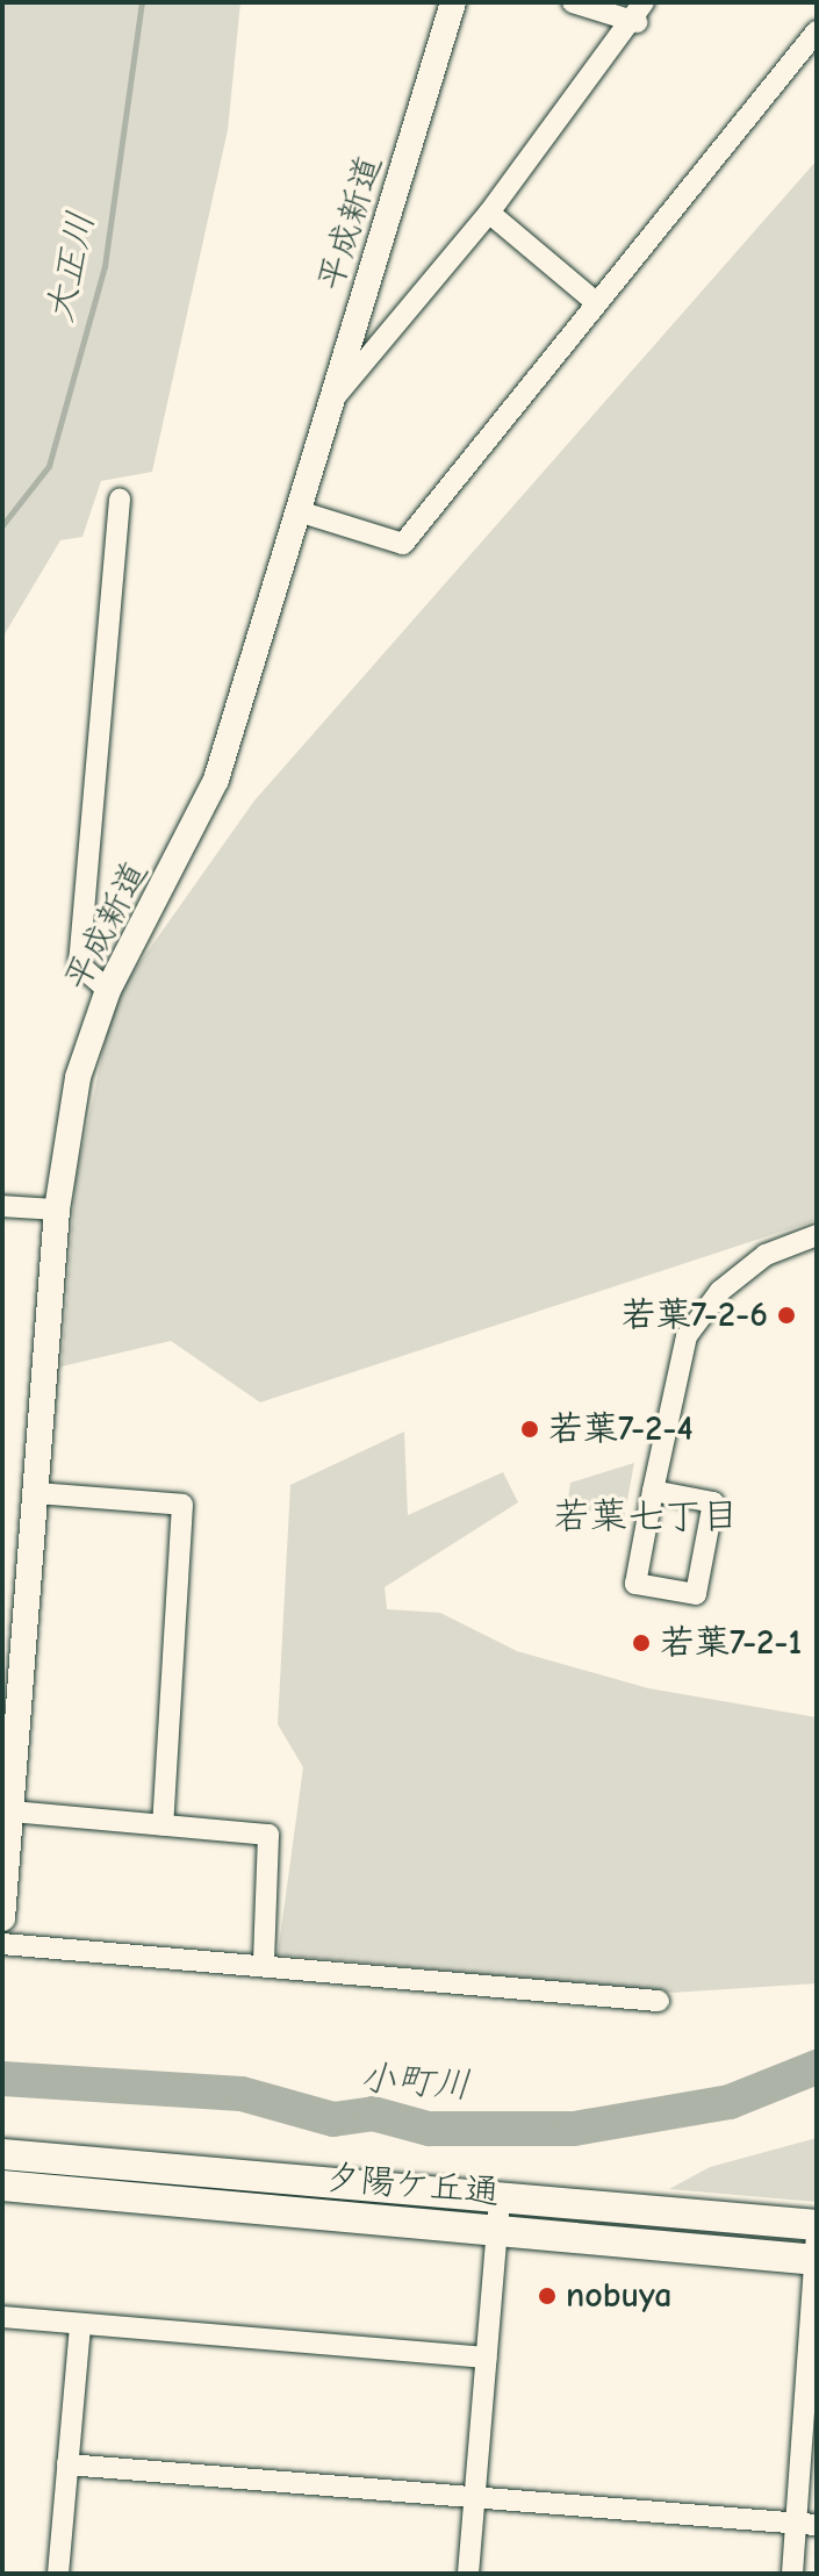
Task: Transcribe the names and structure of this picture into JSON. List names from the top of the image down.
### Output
{
  "streets": {
    "main road": ["夕陽ケ丘通"],
    "street": ["平成新道"]
  },
  "districts": ["若葉七丁目"],
  "water": ["大正川", "小町川"],
  "places": [
    "若葉7-2-6",
    "若葉7-2-4",
    "若葉7-2-1",
    "nobuya"
  ]
}
